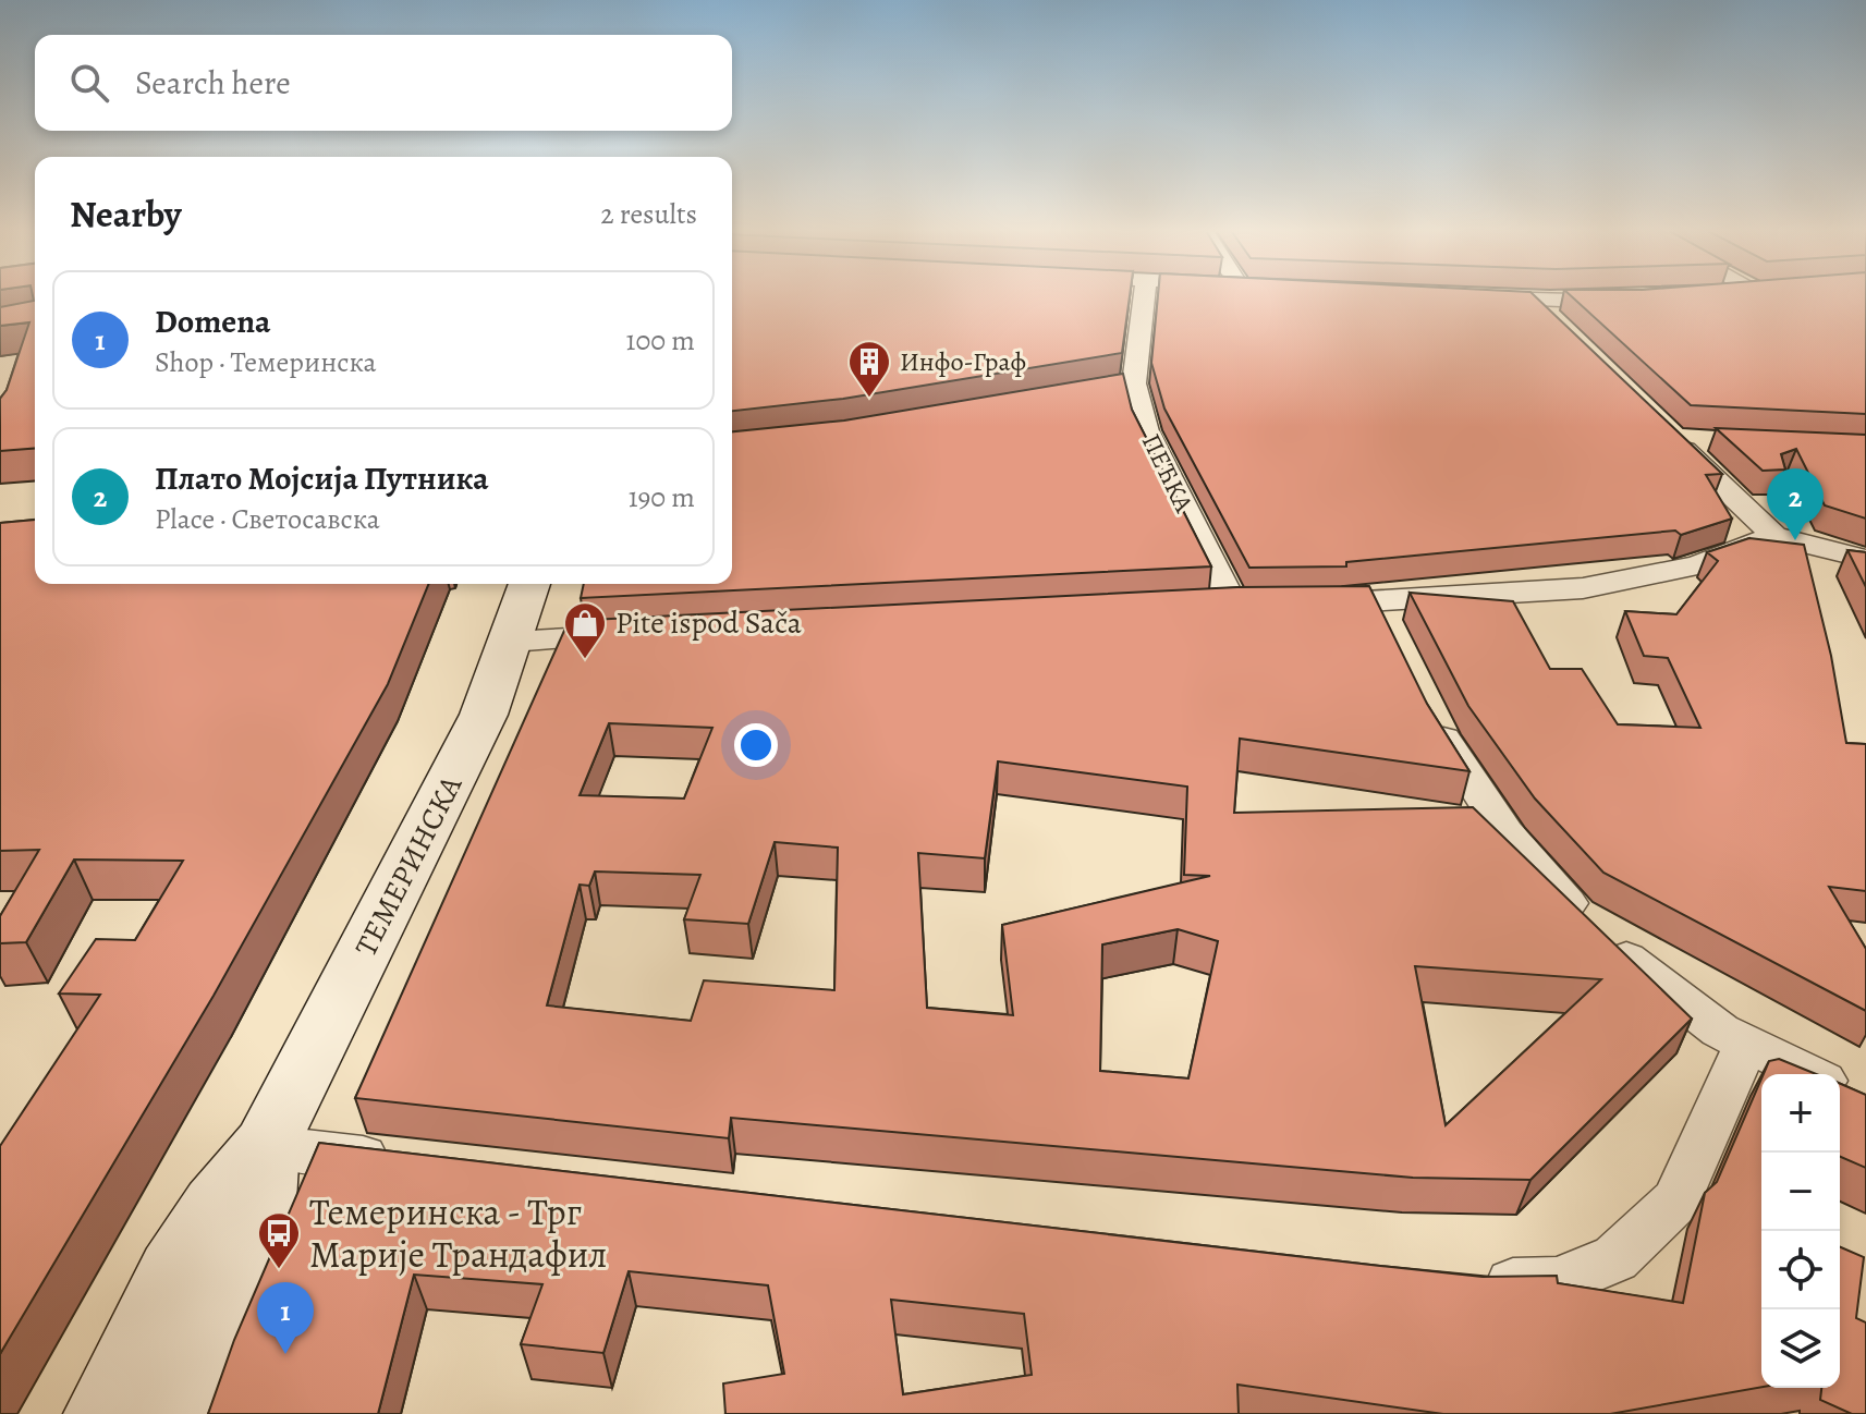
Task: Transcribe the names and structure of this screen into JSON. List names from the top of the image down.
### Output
{
  "streets": {
    "main road": ["ТЕМЕРИНСКА"],
    "street": ["ПЕЋКА"]
  },
  "places": {
    "building": ["Инфо-Граф"],
    "shop": ["Pite ispod Sača"],
    "bus stop": ["Темеринска - Трг Марије Трандафил"]
  },
  "page": {
    "search": "Search here",
    "heading": ["Nearby", "2 results"],
    "list": [
      {
        "mark": "1",
        "name": "Domena",
        "note": "Shop · Темеринска",
        "value": "100 m"
      },
      {
        "mark": "2",
        "name": "Плато Мојсија Путника",
        "note": "Place · Светосавска",
        "value": "190 m"
      }
    ],
    "pins": ["2", "1"],
    "map_buttons": ["+", "−"]
  }
}
